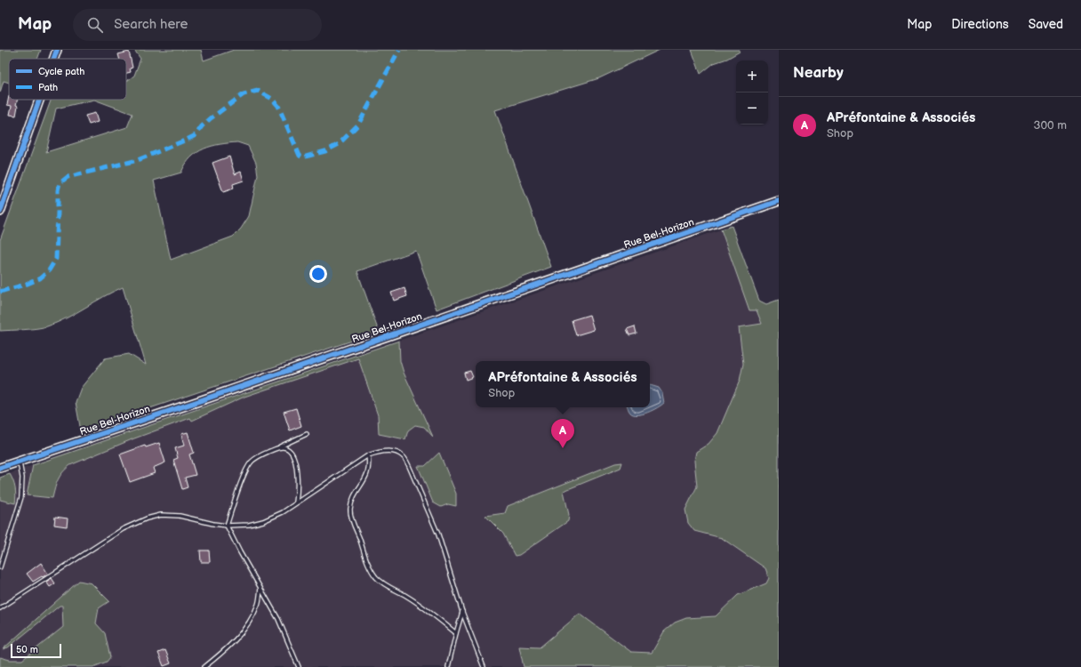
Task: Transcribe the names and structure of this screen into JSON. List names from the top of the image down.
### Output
{
  "streets": {
    "street": ["Rue Bel-Horizon"]
  },
  "legend": ["Cycle path", "Path"],
  "scale_bar": "50 m",
  "page": {
    "header": "Map",
    "search": "Search here",
    "nav": ["Map", "Directions", "Saved"],
    "heading": "Nearby",
    "map_buttons": ["+", "−"],
    "list": [
      {
        "mark": "A",
        "name": "APréfontaine & Associés",
        "note": "Shop",
        "value": "300 m"
      }
    ],
    "popup": ["APréfontaine & Associés", "Shop"],
    "pins": "A",
    "scale": "50 m"
  }
}
